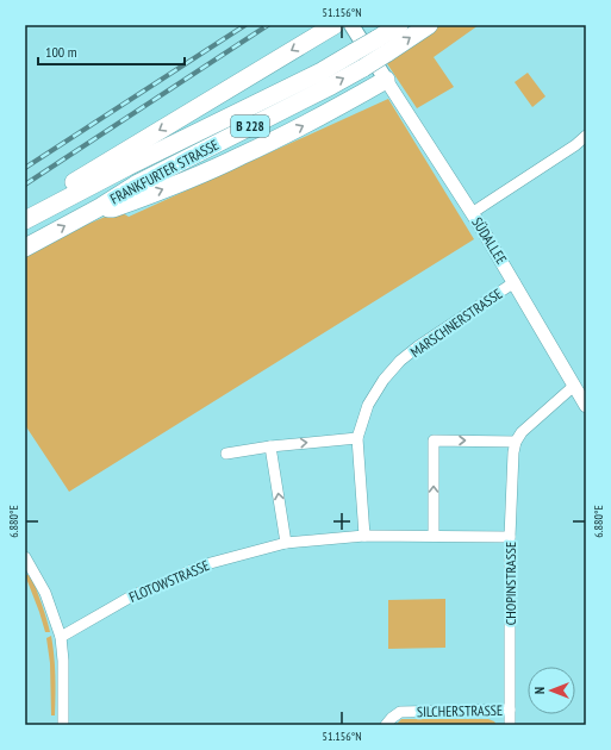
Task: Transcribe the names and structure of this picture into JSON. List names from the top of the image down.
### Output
{
  "streets": {
    "highway": ["B 228", "FRANKFURTER STRASSE"],
    "street": [
      "SÜDALLEE",
      "MARSCHNERSTRASSE",
      "FLOTOWSTRASSE",
      "CHOPINSTRASSE",
      "SILCHERSTRASSE"
    ]
  },
  "crossings": [
    ["SÜDALLEE", "MARSCHNERSTRASSE"],
    ["MARSCHNERSTRASSE", "FLOTOWSTRASSE"],
    ["FLOTOWSTRASSE", "CHOPINSTRASSE"],
    ["CHOPINSTRASSE", "SILCHERSTRASSE"]
  ],
  "scale_bar": "100 m",
  "north": "left",
  "coordinates": ["51.156°N", "6.880°E"]
}
